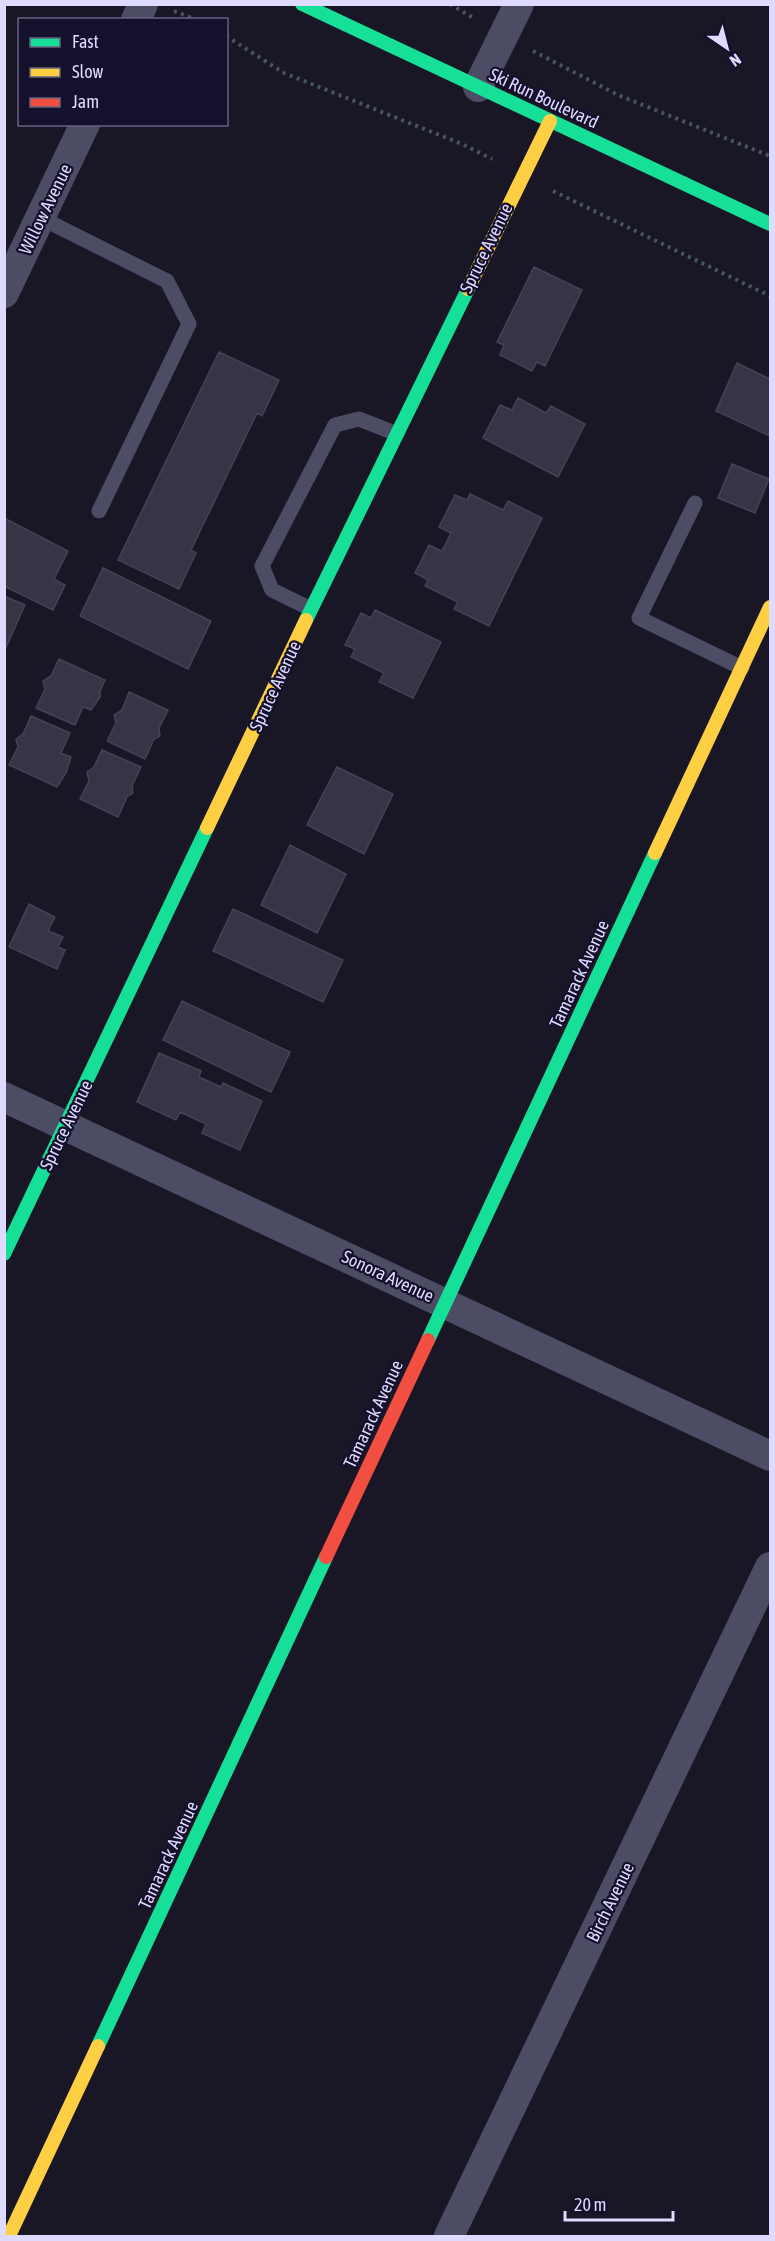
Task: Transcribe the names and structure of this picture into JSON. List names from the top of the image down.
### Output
{
  "streets": {
    "street": [
      "Ski Run Boulevard",
      "Willow Avenue",
      "Spruce Avenue",
      "Tamarack Avenue",
      "Sonora Avenue",
      "Birch Avenue"
    ]
  },
  "crossings": [
    ["Ski Run Boulevard", "Spruce Avenue"],
    ["Spruce Avenue", "Sonora Avenue"],
    ["Tamarack Avenue", "Sonora Avenue"]
  ],
  "legend": ["Fast", "Slow", "Jam"],
  "scale_bar": "20 m",
  "north": "bottom right"
}
